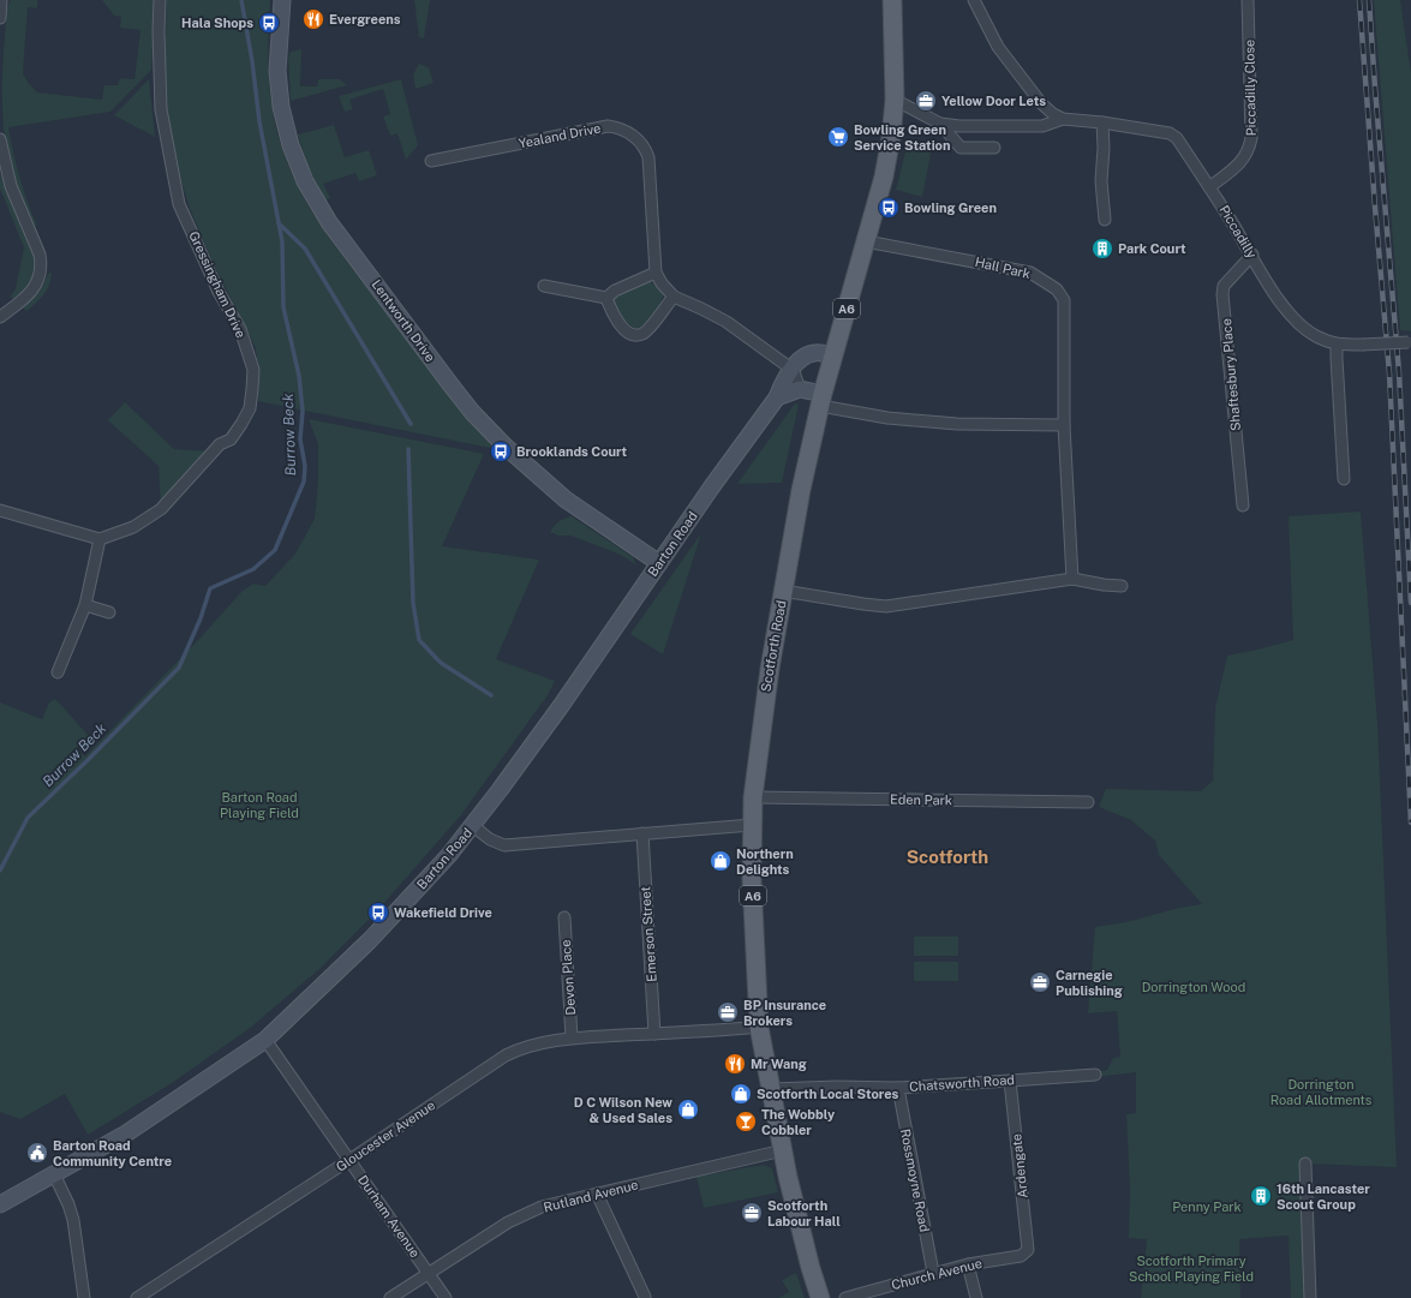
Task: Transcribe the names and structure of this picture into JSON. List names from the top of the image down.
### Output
{
  "streets": {
    "main road": ["A6", "Scotforth Road"],
    "street": [
      "Piccadilly Close",
      "Yealand Drive",
      "Piccadilly",
      "Hall Park",
      "Gressingham Drive",
      "Lentworth Drive",
      "Shaftesbury Place",
      "Barton Road",
      "Eden Park",
      "Emerson Street",
      "Devon Place",
      "Chatsworth Road",
      "Gloucester Avenue",
      "Ardengate",
      "Rossmoyne Road",
      "Rutland Avenue",
      "Durham Avenue",
      "Church Avenue"
    ]
  },
  "crossings": [
    ["Piccadilly Close", "Piccadilly"],
    ["Piccadilly", "Shaftesbury Place"],
    ["Piccadilly", "Scotforth Road"],
    ["Hall Park", "Scotforth Road"],
    ["Lentworth Drive", "Barton Road"],
    ["Barton Road", "Scotforth Road"],
    ["Barton Road", "Durham Avenue"],
    ["Scotforth Road", "Eden Park"],
    ["Scotforth Road", "Chatsworth Road"],
    ["Scotforth Road", "Gloucester Avenue"],
    ["Scotforth Road", "Rutland Avenue"],
    ["Emerson Street", "Gloucester Avenue"],
    ["Devon Place", "Gloucester Avenue"],
    ["Chatsworth Road", "Ardengate"],
    ["Chatsworth Road", "Rossmoyne Road"],
    ["Gloucester Avenue", "Durham Avenue"],
    ["Ardengate", "Church Avenue"],
    ["Rossmoyne Road", "Church Avenue"],
    ["Rutland Avenue", "Durham Avenue"]
  ],
  "districts": ["Scotforth"],
  "water": ["Burrow Beck"],
  "parks": [
    "Barton Road Playing Field",
    "Dorrington Wood",
    "Dorrington Road Allotments",
    "Penny Park",
    "Scotforth Primary School Playing Field"
  ],
  "places": {
    "restaurant": ["Evergreens", "Mr Wang"],
    "bus stop": [
      "Hala Shops",
      "Bowling Green",
      "Brooklands Court",
      "Wakefield Drive"
    ],
    "office": [
      "Yellow Door Lets",
      "Carnegie Publishing",
      "BP Insurance Brokers",
      "Scotforth Labour Hall"
    ],
    "supermarket": ["Bowling Green Service Station"],
    "building": ["Park Court", "16th Lancaster Scout Group"],
    "shop": ["Northern Delights", "Scotforth Local Stores", "D C Wilson New & Used Sales"],
    "bar": ["The Wobbly Cobbler"],
    "public building": ["Barton Road Community Centre"]
  }
}
